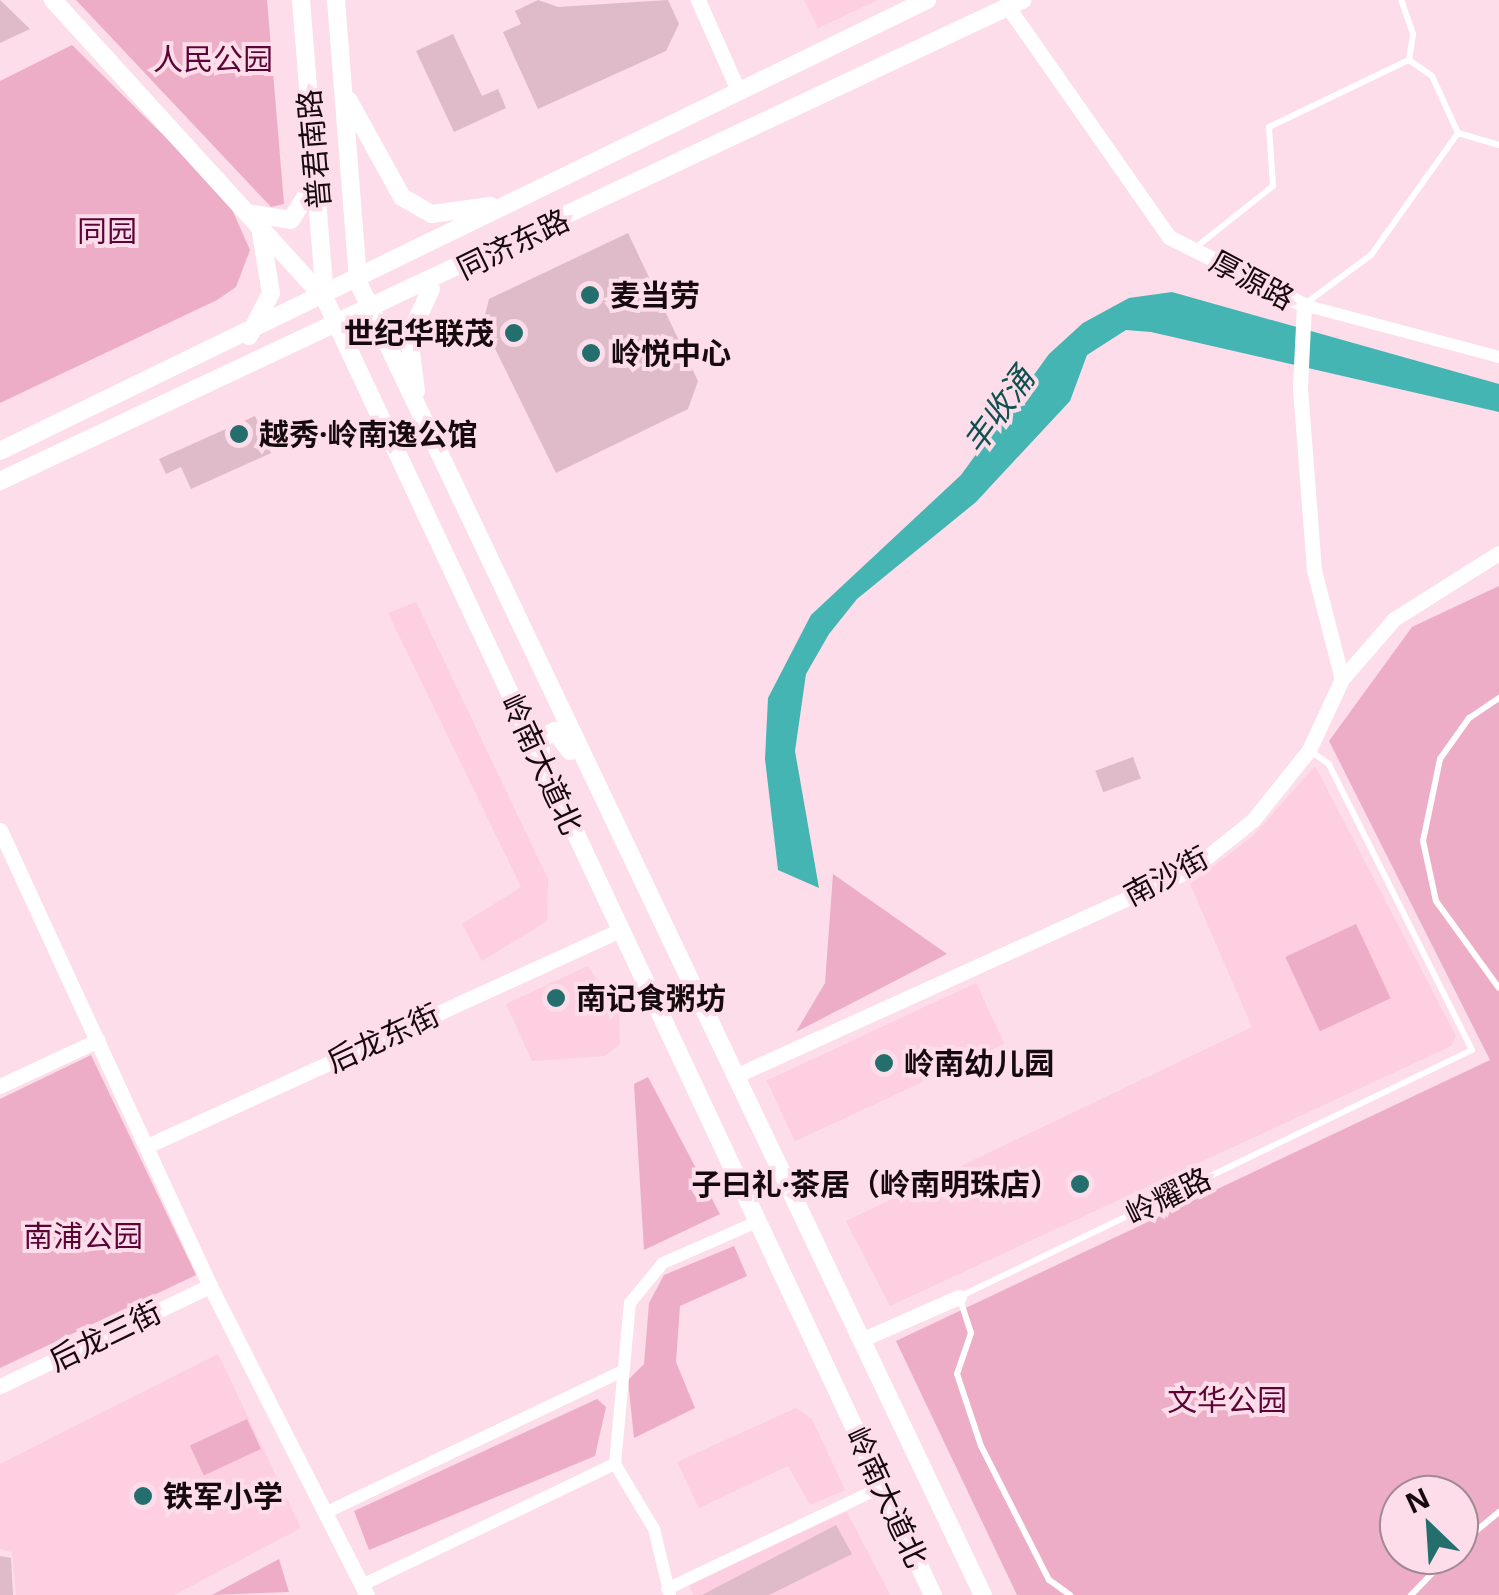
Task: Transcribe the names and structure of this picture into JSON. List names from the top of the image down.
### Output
{
  "streets": {
    "main road": ["普君南路", "同济东路", "岭南大道北"],
    "street": [
      "厚源路",
      "南沙街",
      "后龙东街",
      "岭耀路",
      "后龙三街"
    ]
  },
  "crossings": [
    ["普君南路", "同济东路"],
    ["普君南路", "岭南大道北"],
    ["同济东路", "厚源路"],
    ["同济东路", "岭南大道北"],
    ["厚源路", "南沙街"],
    ["岭南大道北", "南沙街"],
    ["岭南大道北", "后龙东街"],
    ["岭南大道北", "岭耀路"],
    ["南沙街", "岭耀路"]
  ],
  "water": ["丰收涌"],
  "parks": [
    "人民公园",
    "同园",
    "南浦公园",
    "文华公园"
  ],
  "places": [
    "麦当劳",
    "世纪华联茂",
    "岭悦中心",
    "越秀·岭南逸公馆",
    "南记食粥坊",
    "岭南幼儿园",
    "子曰礼·茶居（岭南明珠店）",
    "铁军小学"
  ],
  "north": "top left"
}
